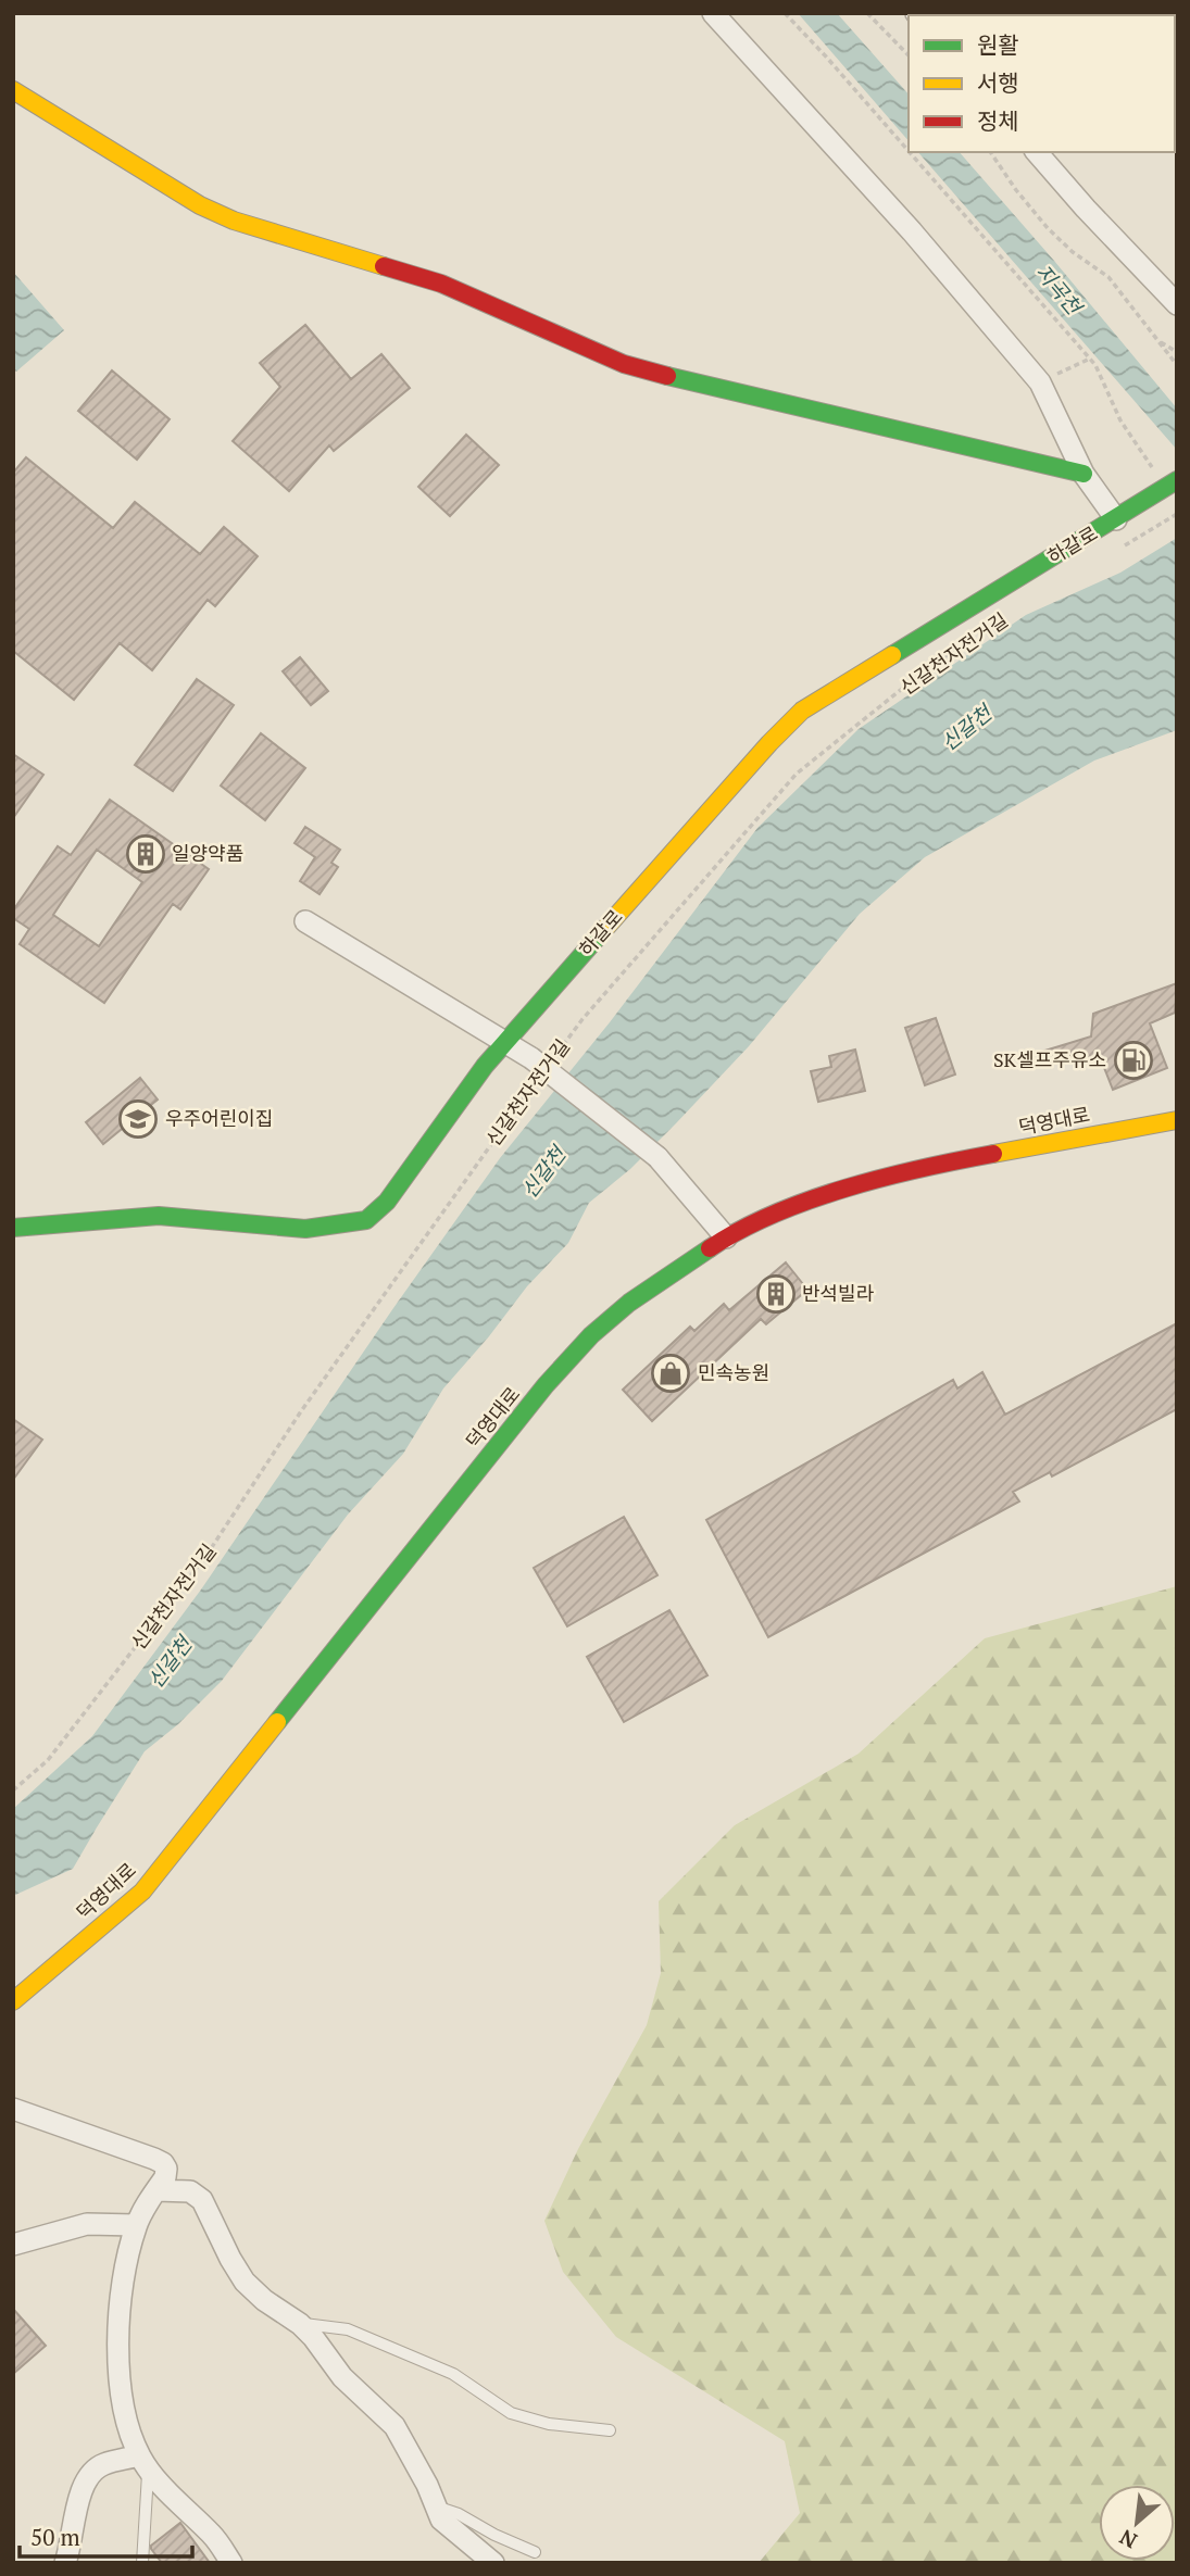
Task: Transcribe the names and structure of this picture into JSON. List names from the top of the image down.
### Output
{
  "streets": {
    "street": ["하갈로", "덕영대로"],
    "path": ["신갈천자전거길"]
  },
  "water": ["지곡천", "신갈천"],
  "places": {
    "building": ["일양약품", "반석빌라"],
    "fuel station": ["SK셀프주유소"],
    "school or university": ["우주어린이집"],
    "shop": ["민속농원"]
  },
  "legend": ["원활", "서행", "정체"],
  "scale_bar": "50 m",
  "north": "bottom left"
}
